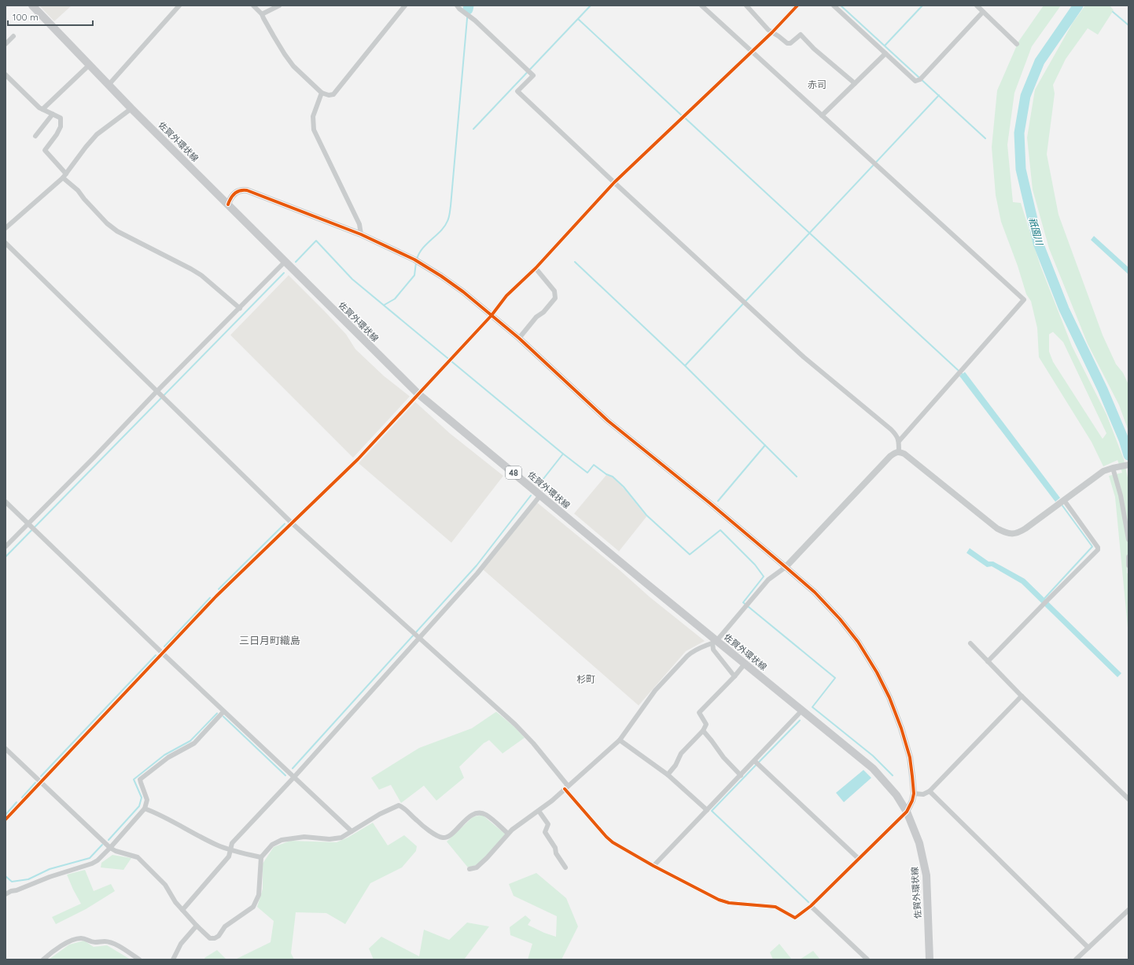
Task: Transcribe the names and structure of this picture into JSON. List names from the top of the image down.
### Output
{
  "streets": {
    "main road": ["佐賀外環状線", "48"]
  },
  "districts": ["赤司", "三日月町織島", "杉町"],
  "water": ["祇園川"],
  "scale_bar": "100 m"
}
